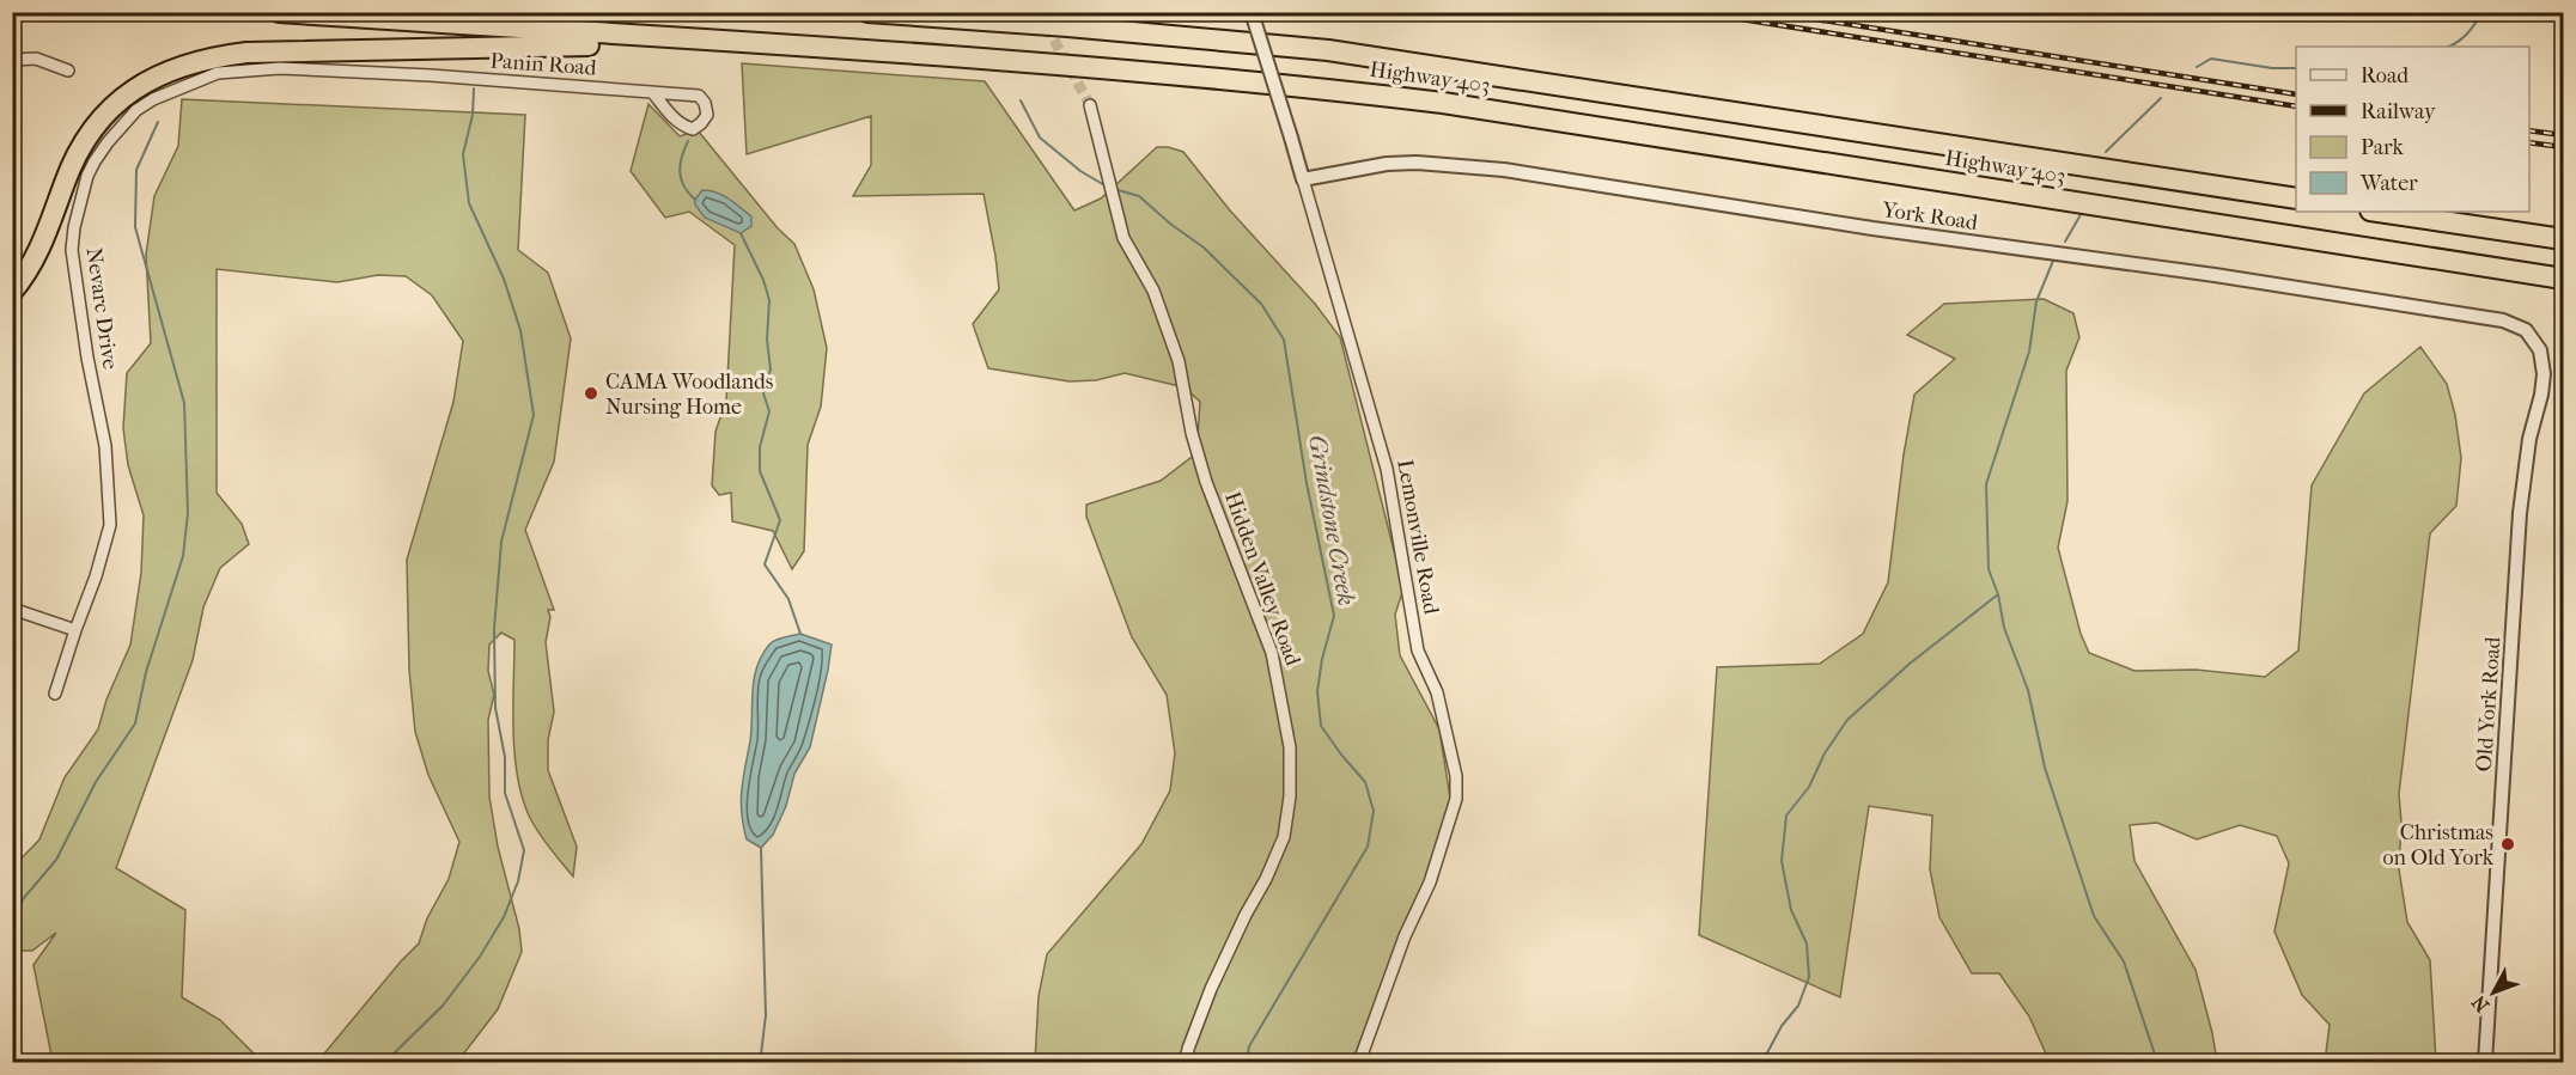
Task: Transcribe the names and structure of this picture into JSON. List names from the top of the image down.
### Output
{
  "streets": {
    "highway": ["Highway 403"],
    "street": [
      "Panin Road",
      "York Road",
      "Nevarc Drive",
      "Lemonville Road",
      "Hidden Valley Road",
      "Old York Road"
    ]
  },
  "crossings": [
    ["Panin Road", "Nevarc Drive"],
    ["York Road", "Lemonville Road"],
    ["York Road", "Old York Road"]
  ],
  "water": ["Grindstone Creek"],
  "places": ["CAMA Woodlands Nursing Home", "Christmas on Old York"],
  "legend": [
    "Road",
    "Railway",
    "Park",
    "Water"
  ],
  "north": "bottom left"
}
